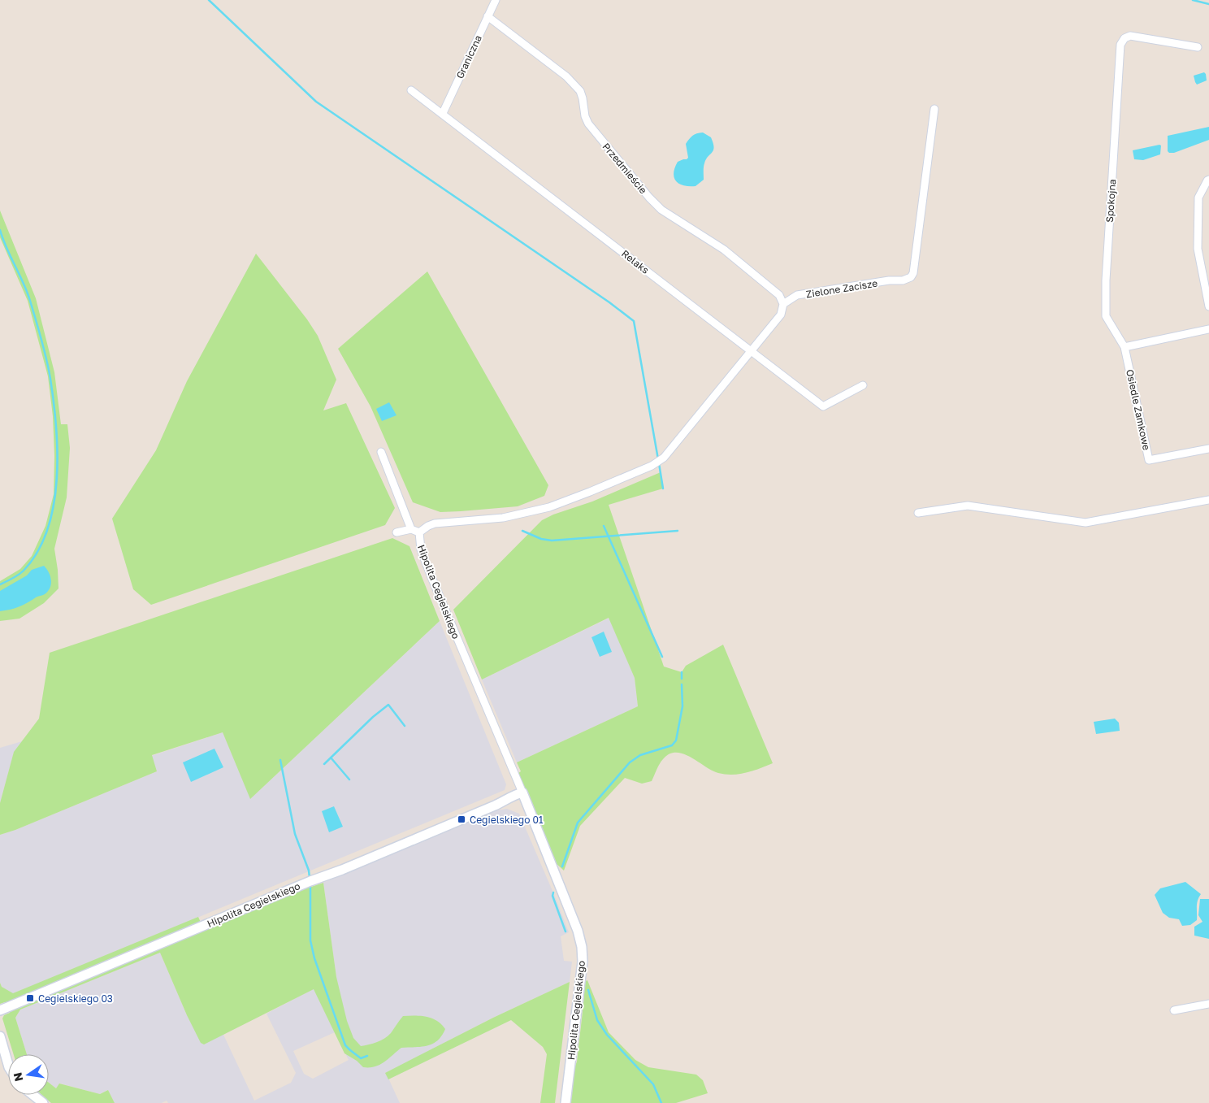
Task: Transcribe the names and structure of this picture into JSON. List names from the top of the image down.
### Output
{
  "streets": {
    "street": [
      "Graniczna",
      "Przedmieście",
      "Spokojna",
      "Relaks",
      "Zielone Zacisze",
      "Osiedle Zamkowe",
      "Hipolita Cegielskiego"
    ]
  },
  "crossings": [
    ["Graniczna", "Przedmieście"],
    ["Graniczna", "Relaks"],
    ["Przedmieście", "Zielone Zacisze"],
    ["Spokojna", "Osiedle Zamkowe"],
    ["Relaks", "Hipolita Cegielskiego"]
  ],
  "places": {
    "transit": ["Cegielskiego 01", "Cegielskiego 03"]
  },
  "north": "left"
}
